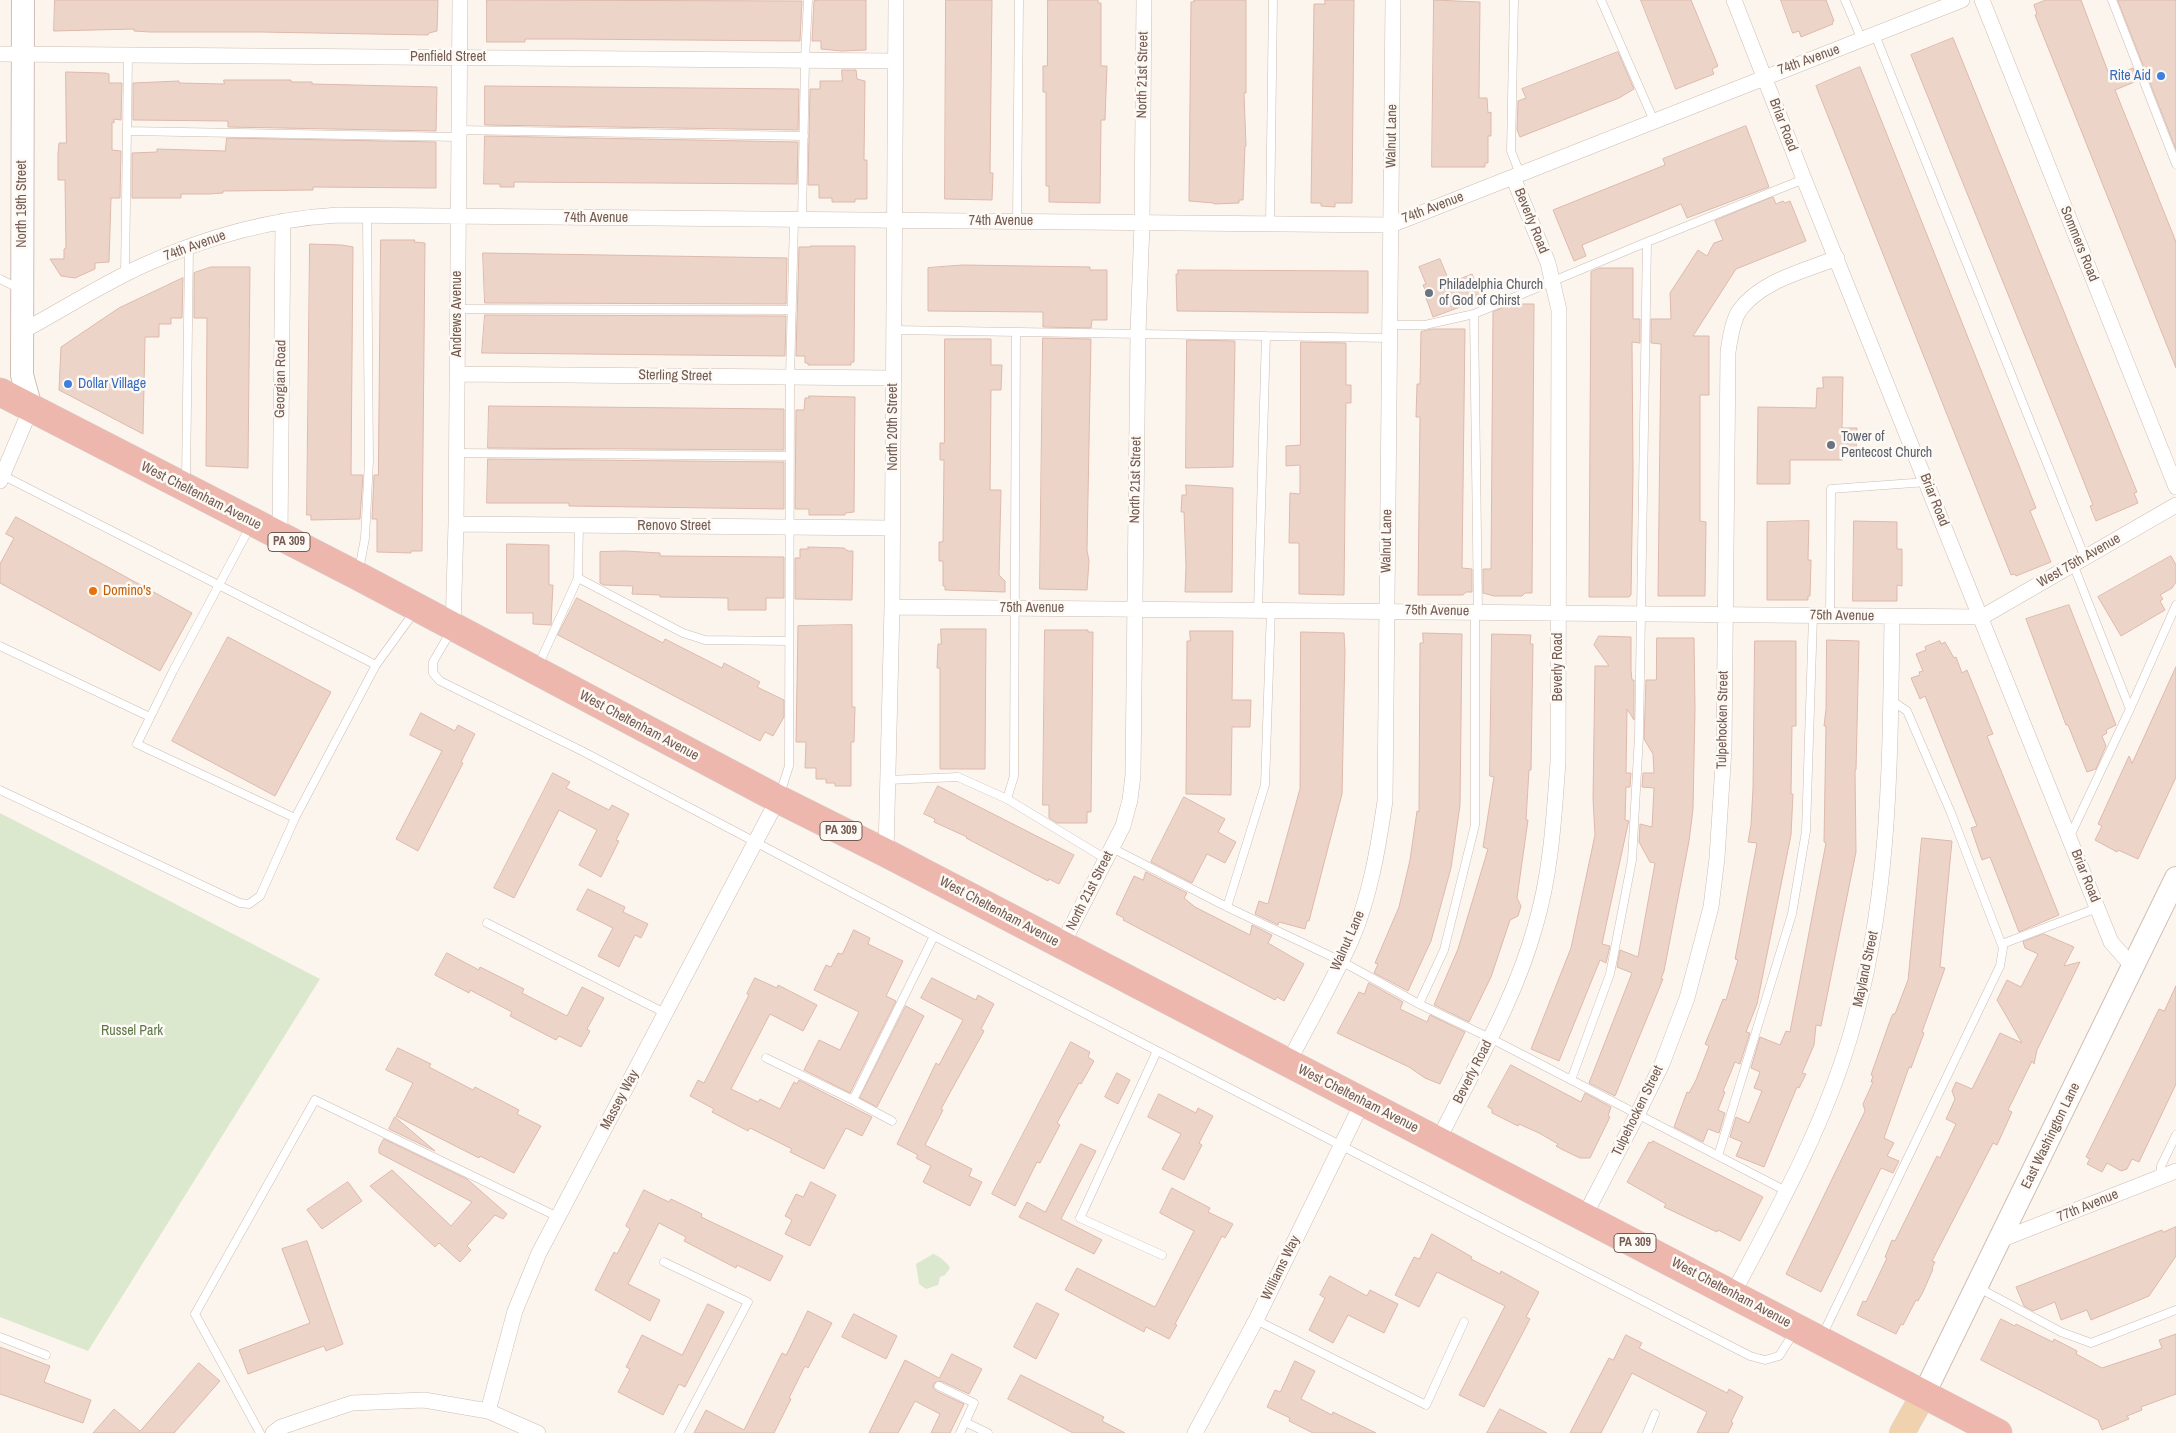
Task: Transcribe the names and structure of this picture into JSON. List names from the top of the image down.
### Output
{
  "streets": {
    "highway": ["West Cheltenham Avenue", "PA 309"],
    "main road": ["North 19th Street", "East Washington Lane"],
    "street": [
      "Penfield Street",
      "74th Avenue",
      "North 21st Street",
      "Briar Road",
      "Walnut Lane",
      "Beverly Road",
      "Sommers Road",
      "Andrews Avenue",
      "Sterling Street",
      "Georgian Road",
      "North 20th Street",
      "Renovo Street",
      "West 75th Avenue",
      "75th Avenue",
      "Tulpehocken Street",
      "Mayland Street",
      "Massey Way",
      "77th Avenue",
      "Williams Way"
    ]
  },
  "crossings": [
    ["Penfield Street", "North 19th Street"],
    ["Penfield Street", "Andrews Avenue"],
    ["Penfield Street", "North 20th Street"],
    ["74th Avenue", "North 21st Street"],
    ["74th Avenue", "Briar Road"],
    ["74th Avenue", "Walnut Lane"],
    ["74th Avenue", "North 19th Street"],
    ["74th Avenue", "Beverly Road"],
    ["74th Avenue", "Andrews Avenue"],
    ["74th Avenue", "Georgian Road"],
    ["74th Avenue", "North 20th Street"],
    ["North 21st Street", "West Cheltenham Avenue"],
    ["North 21st Street", "75th Avenue"],
    ["Briar Road", "West 75th Avenue"],
    ["Briar Road", "75th Avenue"],
    ["Briar Road", "Tulpehocken Street"],
    ["Briar Road", "East Washington Lane"],
    ["Walnut Lane", "West Cheltenham Avenue"],
    ["Walnut Lane", "75th Avenue"],
    ["North 19th Street", "West Cheltenham Avenue"],
    ["Beverly Road", "West Cheltenham Avenue"],
    ["Beverly Road", "75th Avenue"],
    ["Andrews Avenue", "Sterling Street"],
    ["Andrews Avenue", "West Cheltenham Avenue"],
    ["Andrews Avenue", "Renovo Street"],
    ["Sterling Street", "North 20th Street"],
    ["Georgian Road", "West Cheltenham Avenue"],
    ["North 20th Street", "West Cheltenham Avenue"],
    ["North 20th Street", "Renovo Street"],
    ["North 20th Street", "75th Avenue"],
    ["West Cheltenham Avenue", "Tulpehocken Street"],
    ["West Cheltenham Avenue", "Mayland Street"],
    ["West Cheltenham Avenue", "Massey Way"],
    ["West Cheltenham Avenue", "East Washington Lane"],
    ["West Cheltenham Avenue", "Williams Way"],
    ["West 75th Avenue", "75th Avenue"],
    ["75th Avenue", "Tulpehocken Street"],
    ["75th Avenue", "Mayland Street"],
    ["East Washington Lane", "77th Avenue"]
  ],
  "parks": ["Russel Park"],
  "places": [
    "Rite Aid",
    "Philadelphia Church of God of Chirst",
    "Dollar Village",
    "Tower of Pentecost Church",
    "Domino's"
  ]
}
